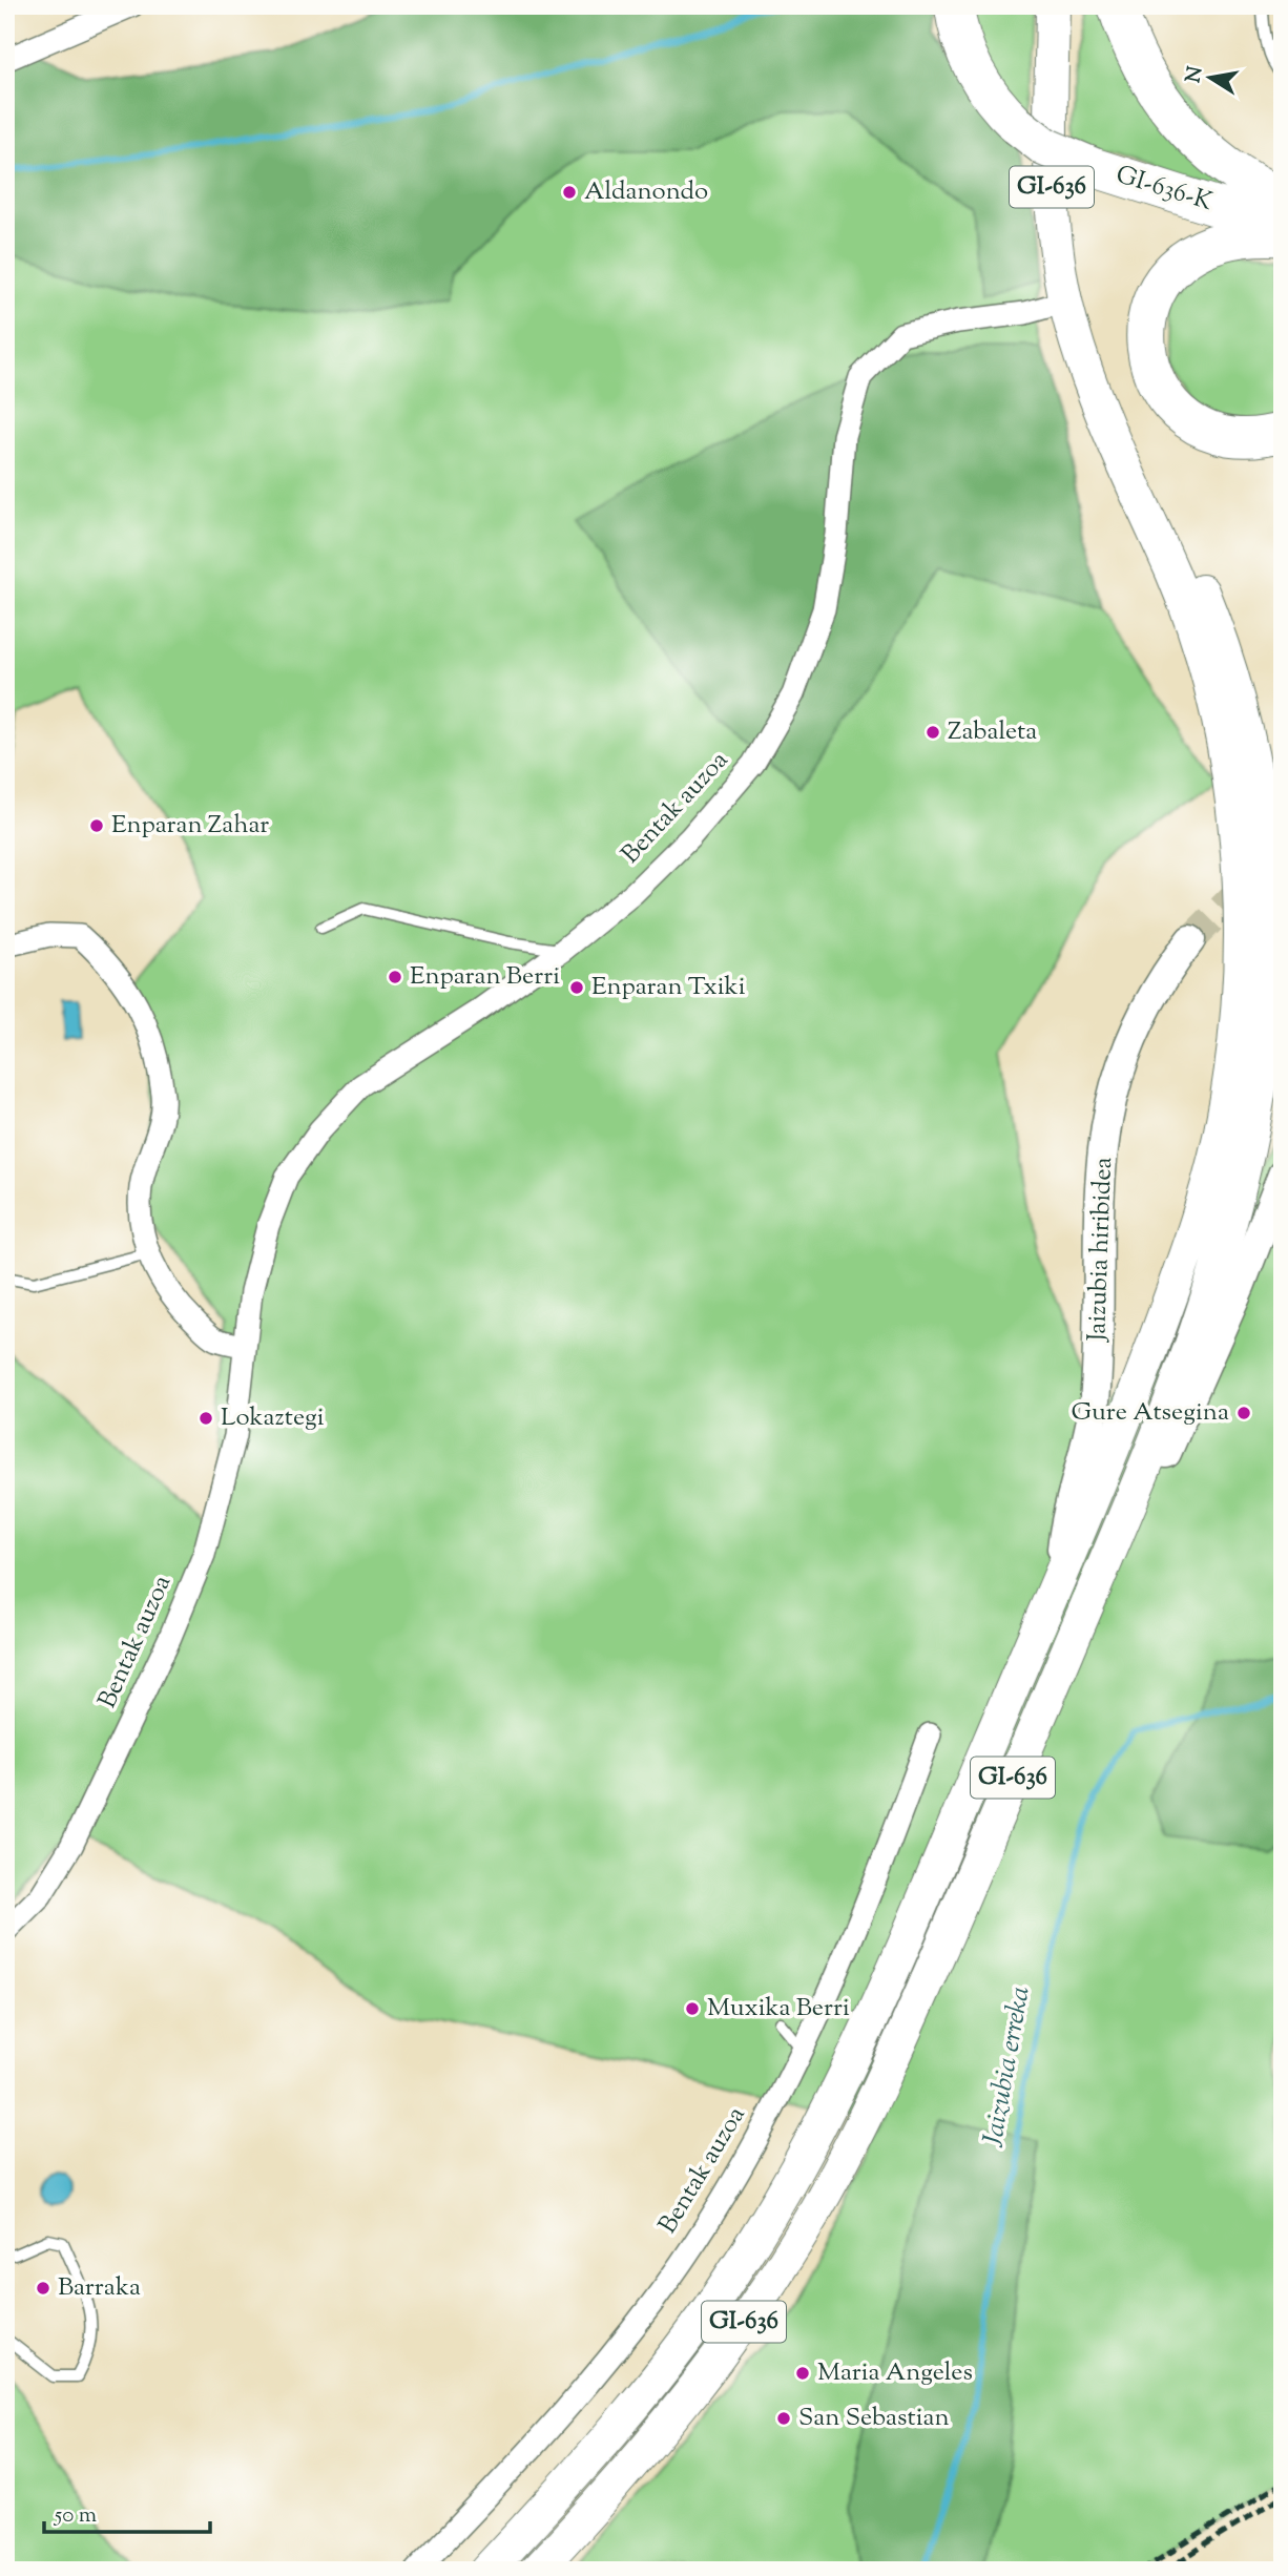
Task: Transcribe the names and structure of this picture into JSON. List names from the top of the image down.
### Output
{
  "streets": {
    "highway": ["GI-636-K"],
    "main road": ["GI-636", "Jaizubia hiribidea"],
    "street": ["Bentak auzoa"]
  },
  "crossings": [
    ["GI-636", "Bentak auzoa"],
    ["GI-636", "Jaizubia hiribidea"]
  ],
  "water": ["Jaizubia erreka"],
  "places": [
    "Aldanondo",
    "Zabaleta",
    "Enparan Zahar",
    "Enparan Berri",
    "Enparan Txiki",
    "Gure Atsegina",
    "Lokaztegi",
    "Muxika Berri",
    "Barraka",
    "Maria Angeles",
    "San Sebastian"
  ],
  "scale_bar": "50 m",
  "north": "left"
}
